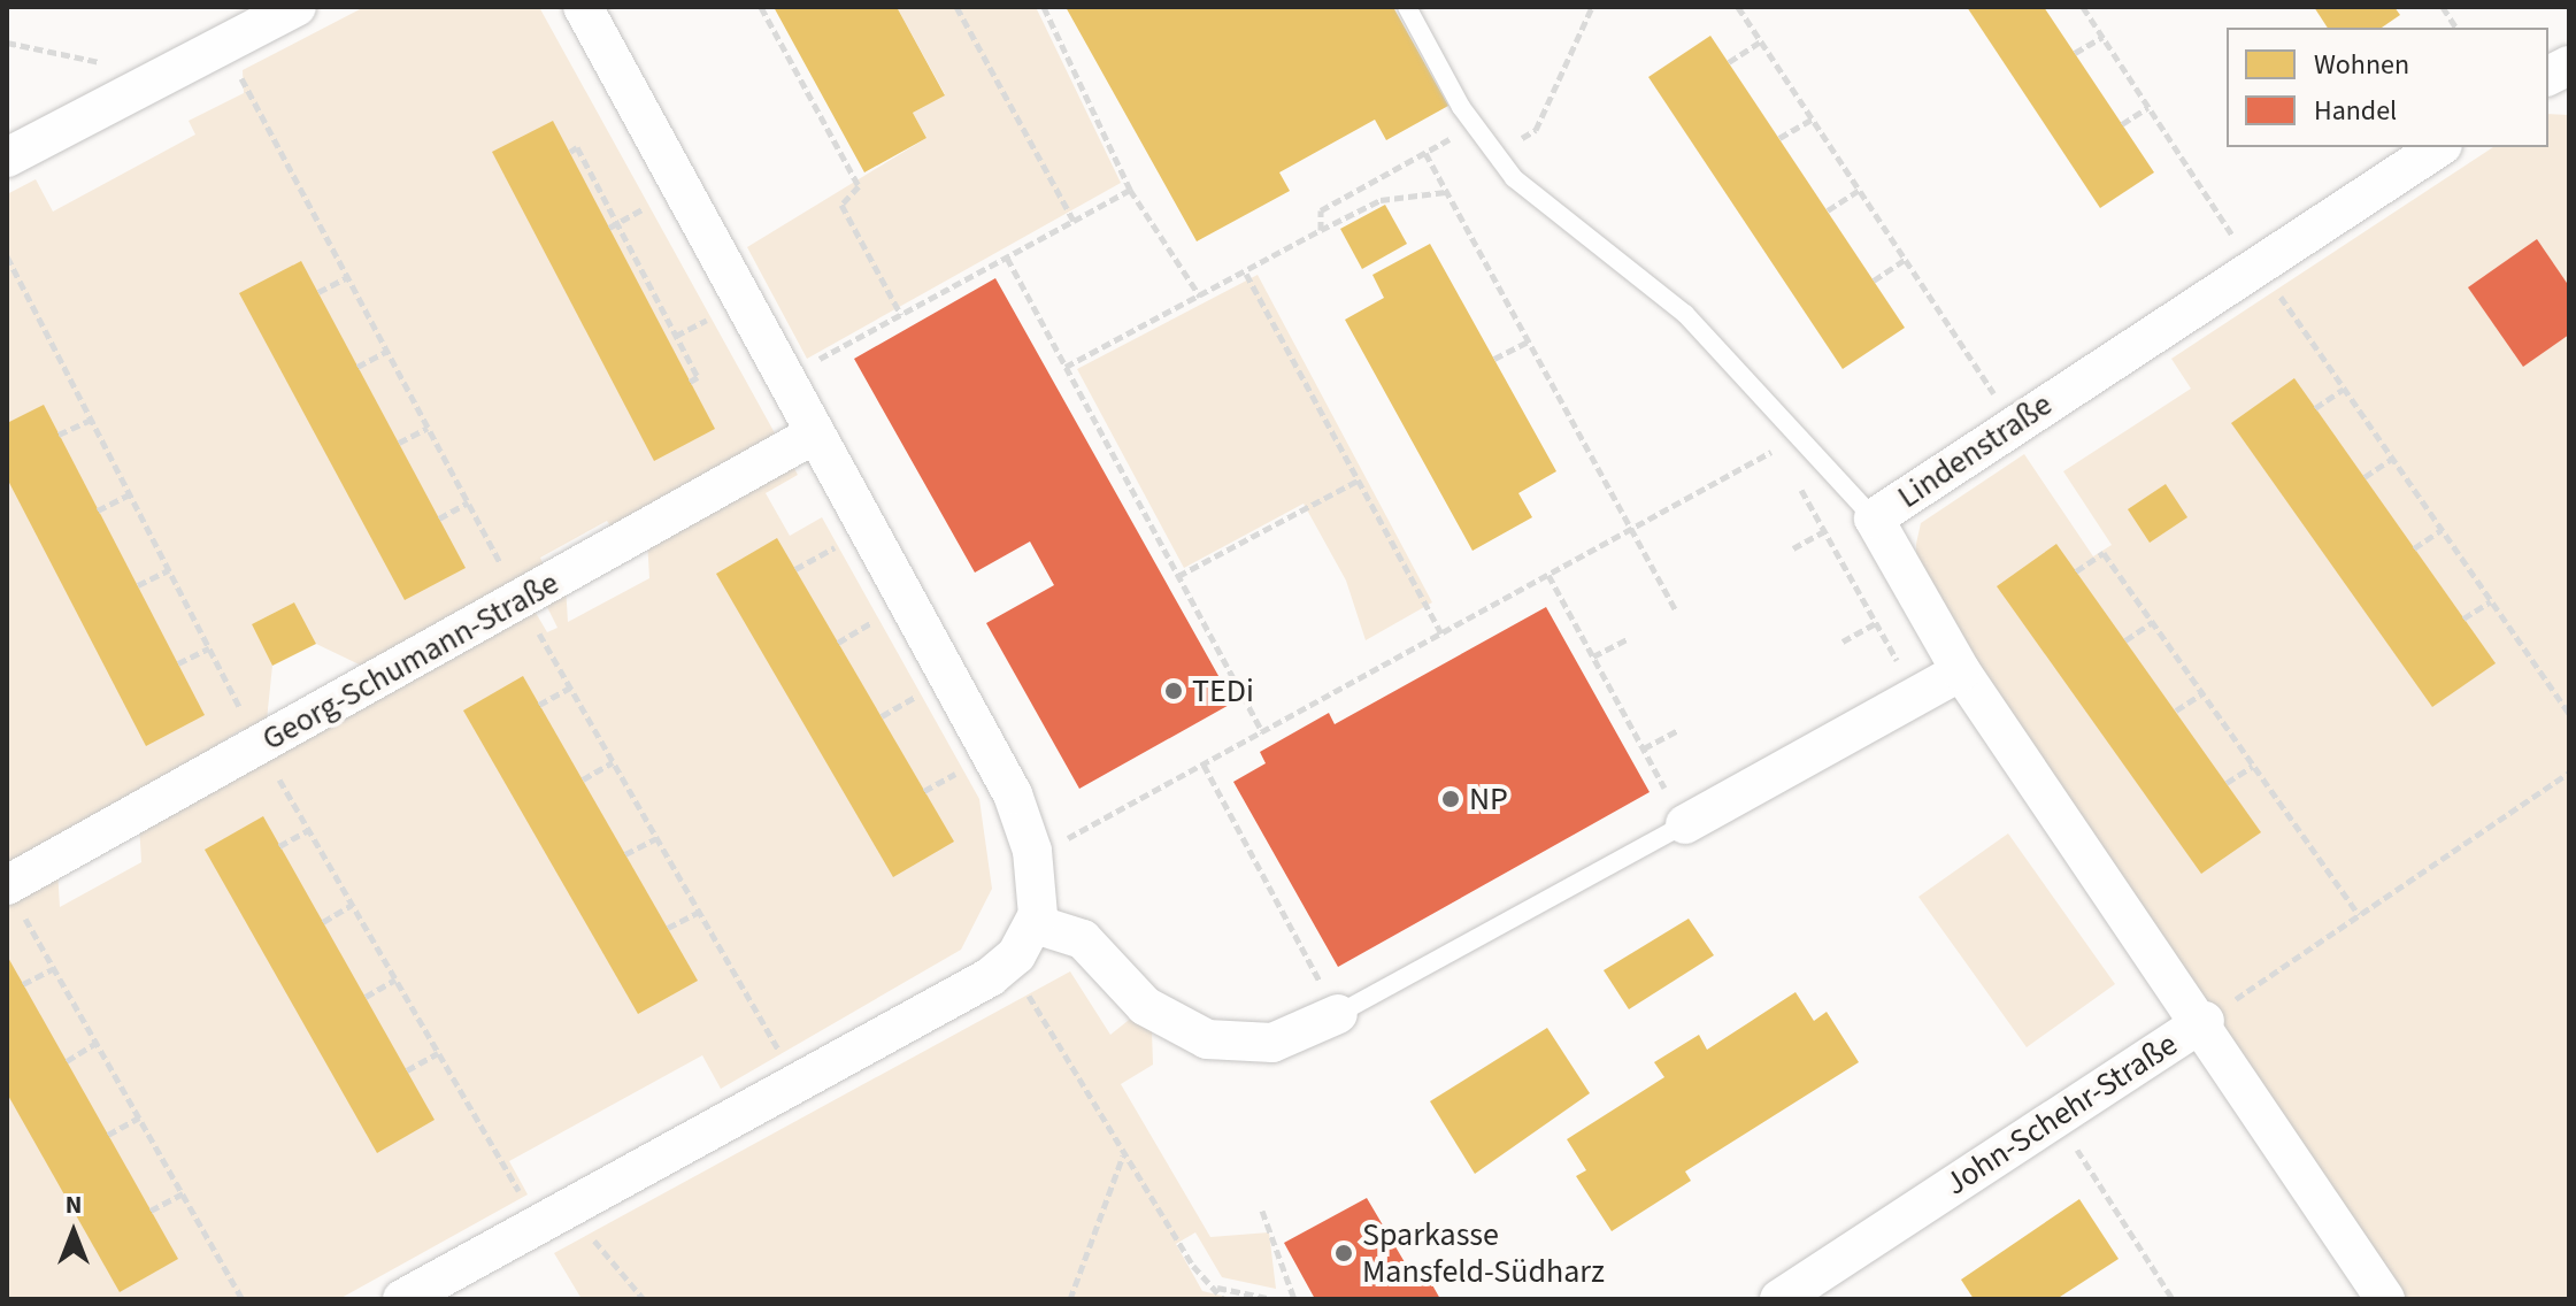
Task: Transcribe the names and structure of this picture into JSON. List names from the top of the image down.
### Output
{
  "streets": {
    "street": ["Lindenstraße", "Georg-Schumann-Straße", "John-Schehr-Straße"]
  },
  "crossings": [
    ["Lindenstraße", "John-Schehr-Straße"]
  ],
  "places": ["TEDi", "NP", "Sparkasse Mansfeld-Südharz"],
  "legend": ["Wohnen", "Handel"],
  "north": "top"
}
